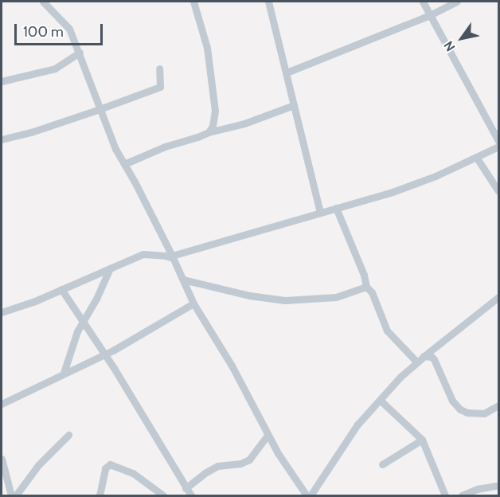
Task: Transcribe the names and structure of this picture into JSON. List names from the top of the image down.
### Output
{
  "scale_bar": "100 m",
  "north": "bottom left"
}
